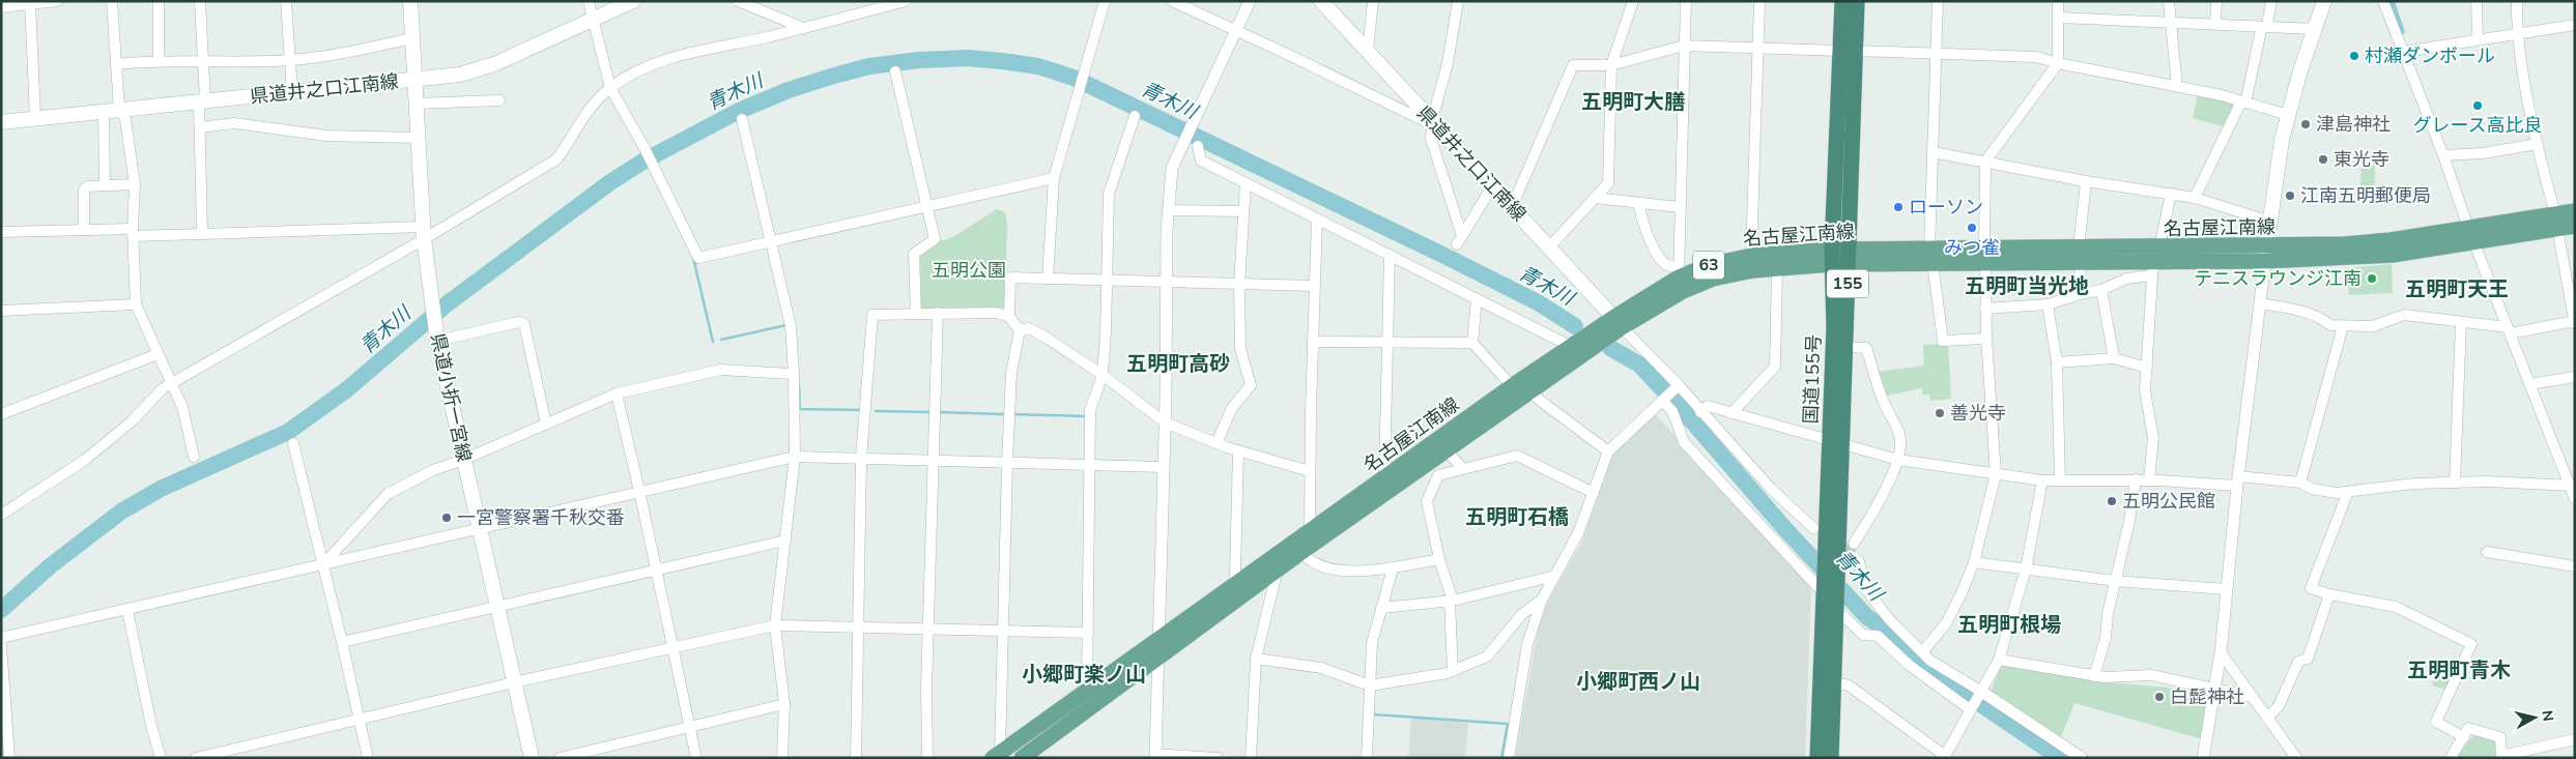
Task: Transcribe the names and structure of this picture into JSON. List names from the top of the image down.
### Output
{
  "streets": {
    "highway": ["155", "国道155号"],
    "main road": [
      "県道井之口江南線",
      "名古屋江南線",
      "63",
      "県道小折一宮線"
    ]
  },
  "crossings": [
    ["県道井之口江南線", "名古屋江南線"],
    ["県道井之口江南線", "県道小折一宮線"],
    ["名古屋江南線", "国道155号"]
  ],
  "districts": [
    "五明町大膳",
    "五明町当光地",
    "五明町天王",
    "五明町高砂",
    "五明町石橋",
    "五明町根場",
    "五明町青木",
    "小郷町楽ノ山",
    "小郷町西ノ山"
  ],
  "water": ["青木川"],
  "parks": ["五明公園"],
  "places": [
    "村瀬ダンボール",
    "グレース高比良",
    "津島神社",
    "東光寺",
    "江南五明郵便局",
    "ローソン",
    "みつ雀",
    "テニスラウンジ江南",
    "善光寺",
    "五明公民館",
    "一宮警察署千秋交番",
    "白髭神社"
  ],
  "north": "right"
}
